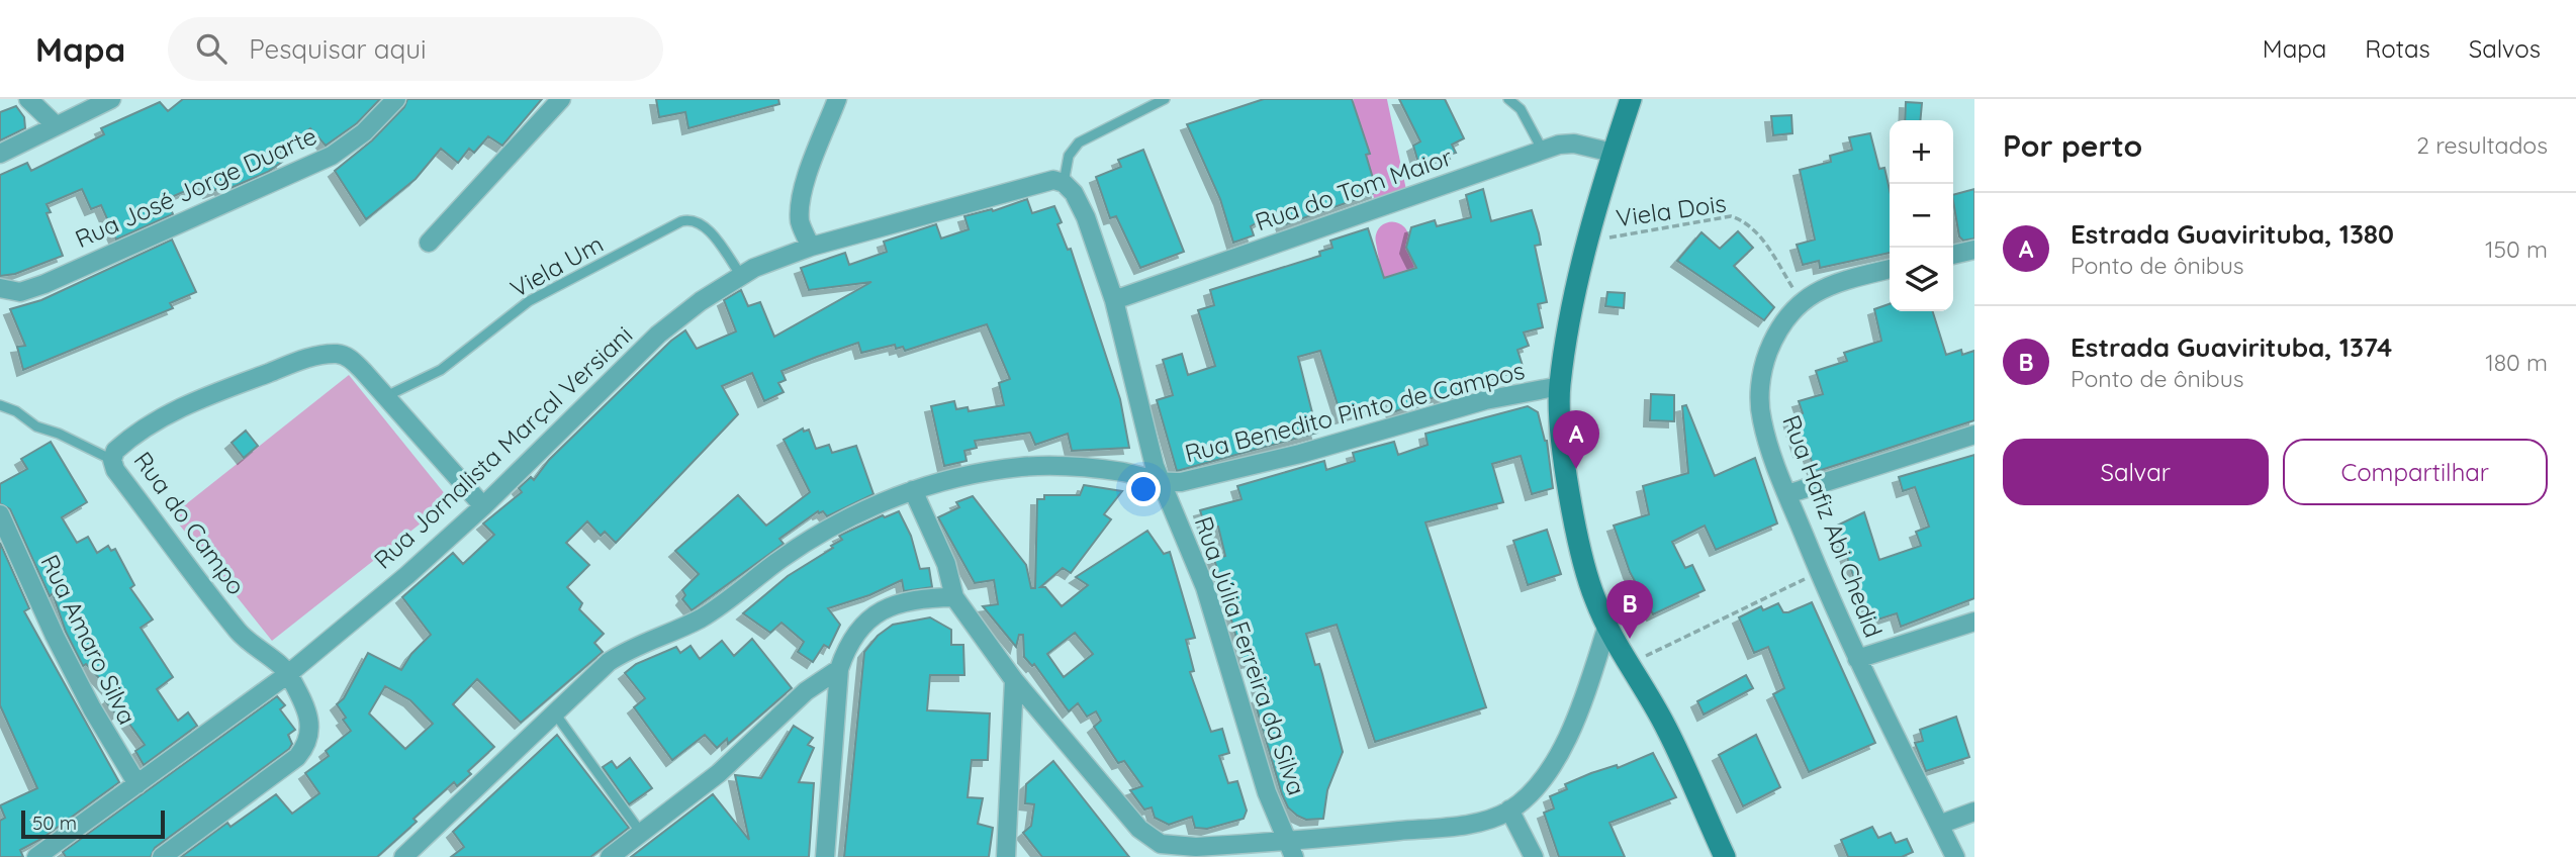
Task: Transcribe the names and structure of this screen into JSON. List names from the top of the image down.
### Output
{
  "streets": {
    "street": [
      "Rua José Jorge Duarte",
      "Rua do Tom Maior",
      "Rua Benedito Pinto de Campos",
      "Rua Jornalista Marçal Versiani",
      "Rua do Campo",
      "Rua Hafiz Abi Chedid",
      "Rua Amaro Silva",
      "Rua Júlia Ferreira da Silva"
    ],
    "lane": ["Viela Um"],
    "path": ["Viela Dois"]
  },
  "crossings": [
    ["Rua do Tom Maior", "Rua Júlia Ferreira da Silva"],
    ["Viela Dois", "Rua Hafiz Abi Chedid"],
    ["Viela Um", "Rua Jornalista Marçal Versiani"],
    ["Viela Um", "Rua do Campo"],
    ["Rua Benedito Pinto de Campos", "Rua Júlia Ferreira da Silva"],
    ["Rua Jornalista Marçal Versiani", "Rua do Campo"],
    ["Rua Jornalista Marçal Versiani", "Rua Amaro Silva"],
    ["Rua Jornalista Marçal Versiani", "Rua Júlia Ferreira da Silva"]
  ],
  "scale_bar": "50 m",
  "page": {
    "header": "Mapa",
    "search": "Pesquisar aqui",
    "nav": ["Mapa", "Rotas", "Salvos"],
    "heading": ["Por perto", "2 resultados"],
    "map_buttons": ["+", "−"],
    "list": [
      {
        "mark": "A",
        "name": "Estrada Guavirituba, 1380",
        "note": "Ponto de ônibus",
        "value": "150 m"
      },
      {
        "mark": "B",
        "name": "Estrada Guavirituba, 1374",
        "note": "Ponto de ônibus",
        "value": "180 m"
      }
    ],
    "pins": ["A", "B"],
    "buttons": ["Salvar", "Compartilhar"],
    "scale": "50 m"
  }
}
